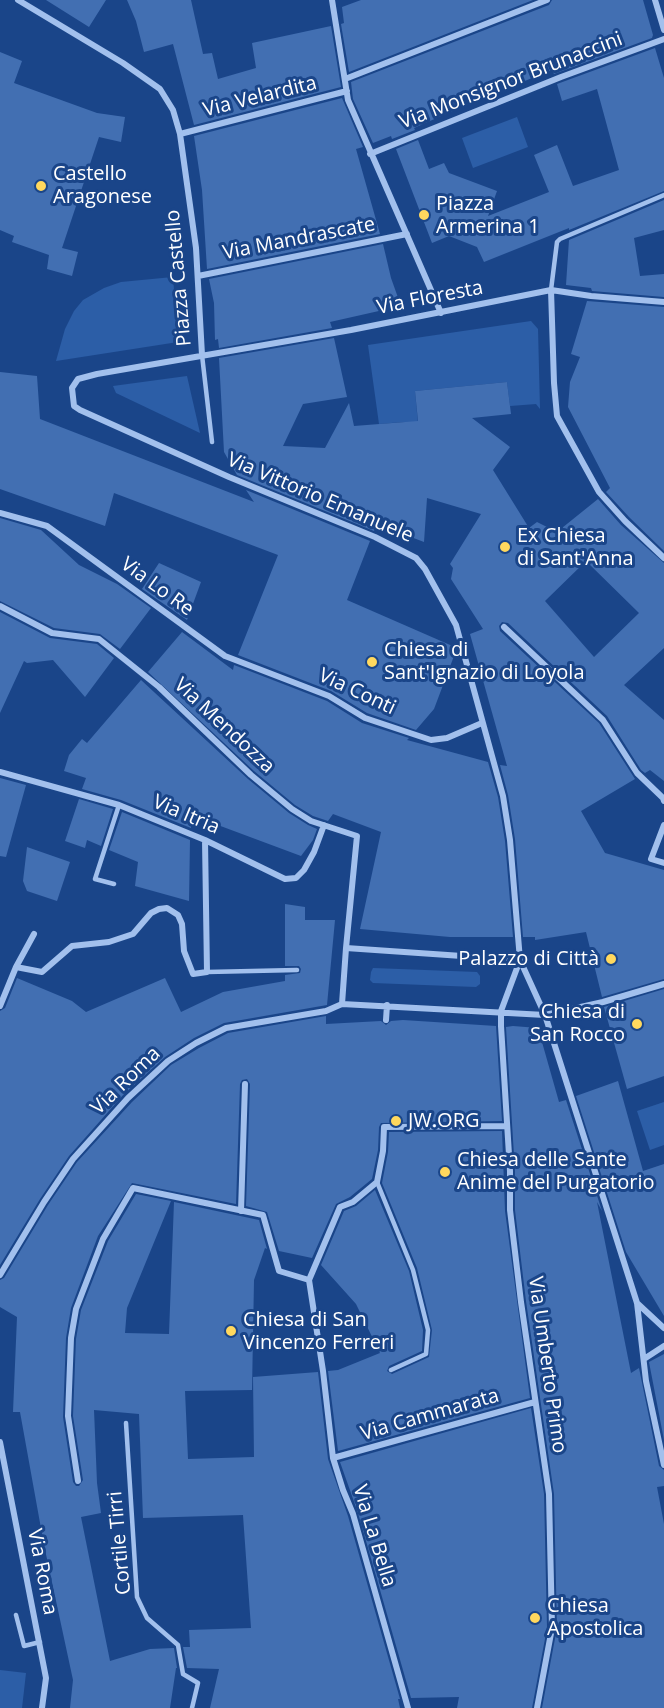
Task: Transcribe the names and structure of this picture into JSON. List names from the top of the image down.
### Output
{
  "streets": {
    "street": [
      "Via Monsignor Brunaccini",
      "Via Velardita",
      "Via Mandrascate",
      "Piazza Castello",
      "Via Floresta",
      "Via Vittorio Emanuele",
      "Via Lo Re",
      "Via Conti",
      "Via Mendozza",
      "Via Itria",
      "Via Roma",
      "Via Umberto Primo",
      "Via Cammarata",
      "Via La Bella"
    ],
    "lane": ["Cortile Tirri"]
  },
  "crossings": [
    ["Via Velardita", "Piazza Castello"],
    ["Via Mandrascate", "Piazza Castello"],
    ["Piazza Castello", "Via Floresta"],
    ["Piazza Castello", "Via Vittorio Emanuele"],
    ["Via Vittorio Emanuele", "Via Conti"],
    ["Via Lo Re", "Via Conti"],
    ["Via Mendozza", "Via Itria"],
    ["Via Roma", "Via Umberto Primo"],
    ["Via Umberto Primo", "Via Cammarata"],
    ["Via Cammarata", "Via La Bella"]
  ],
  "places": [
    "Castello Aragonese",
    "Piazza Armerina 1",
    "Ex Chiesa di Sant'Anna",
    "Chiesa di Sant'Ignazio di Loyola",
    "Palazzo di Città",
    "Chiesa di San Rocco",
    "JW.ORG",
    "Chiesa delle Sante Anime del Purgatorio",
    "Chiesa di San Vincenzo Ferreri",
    "Chiesa Apostolica"
  ]
}
